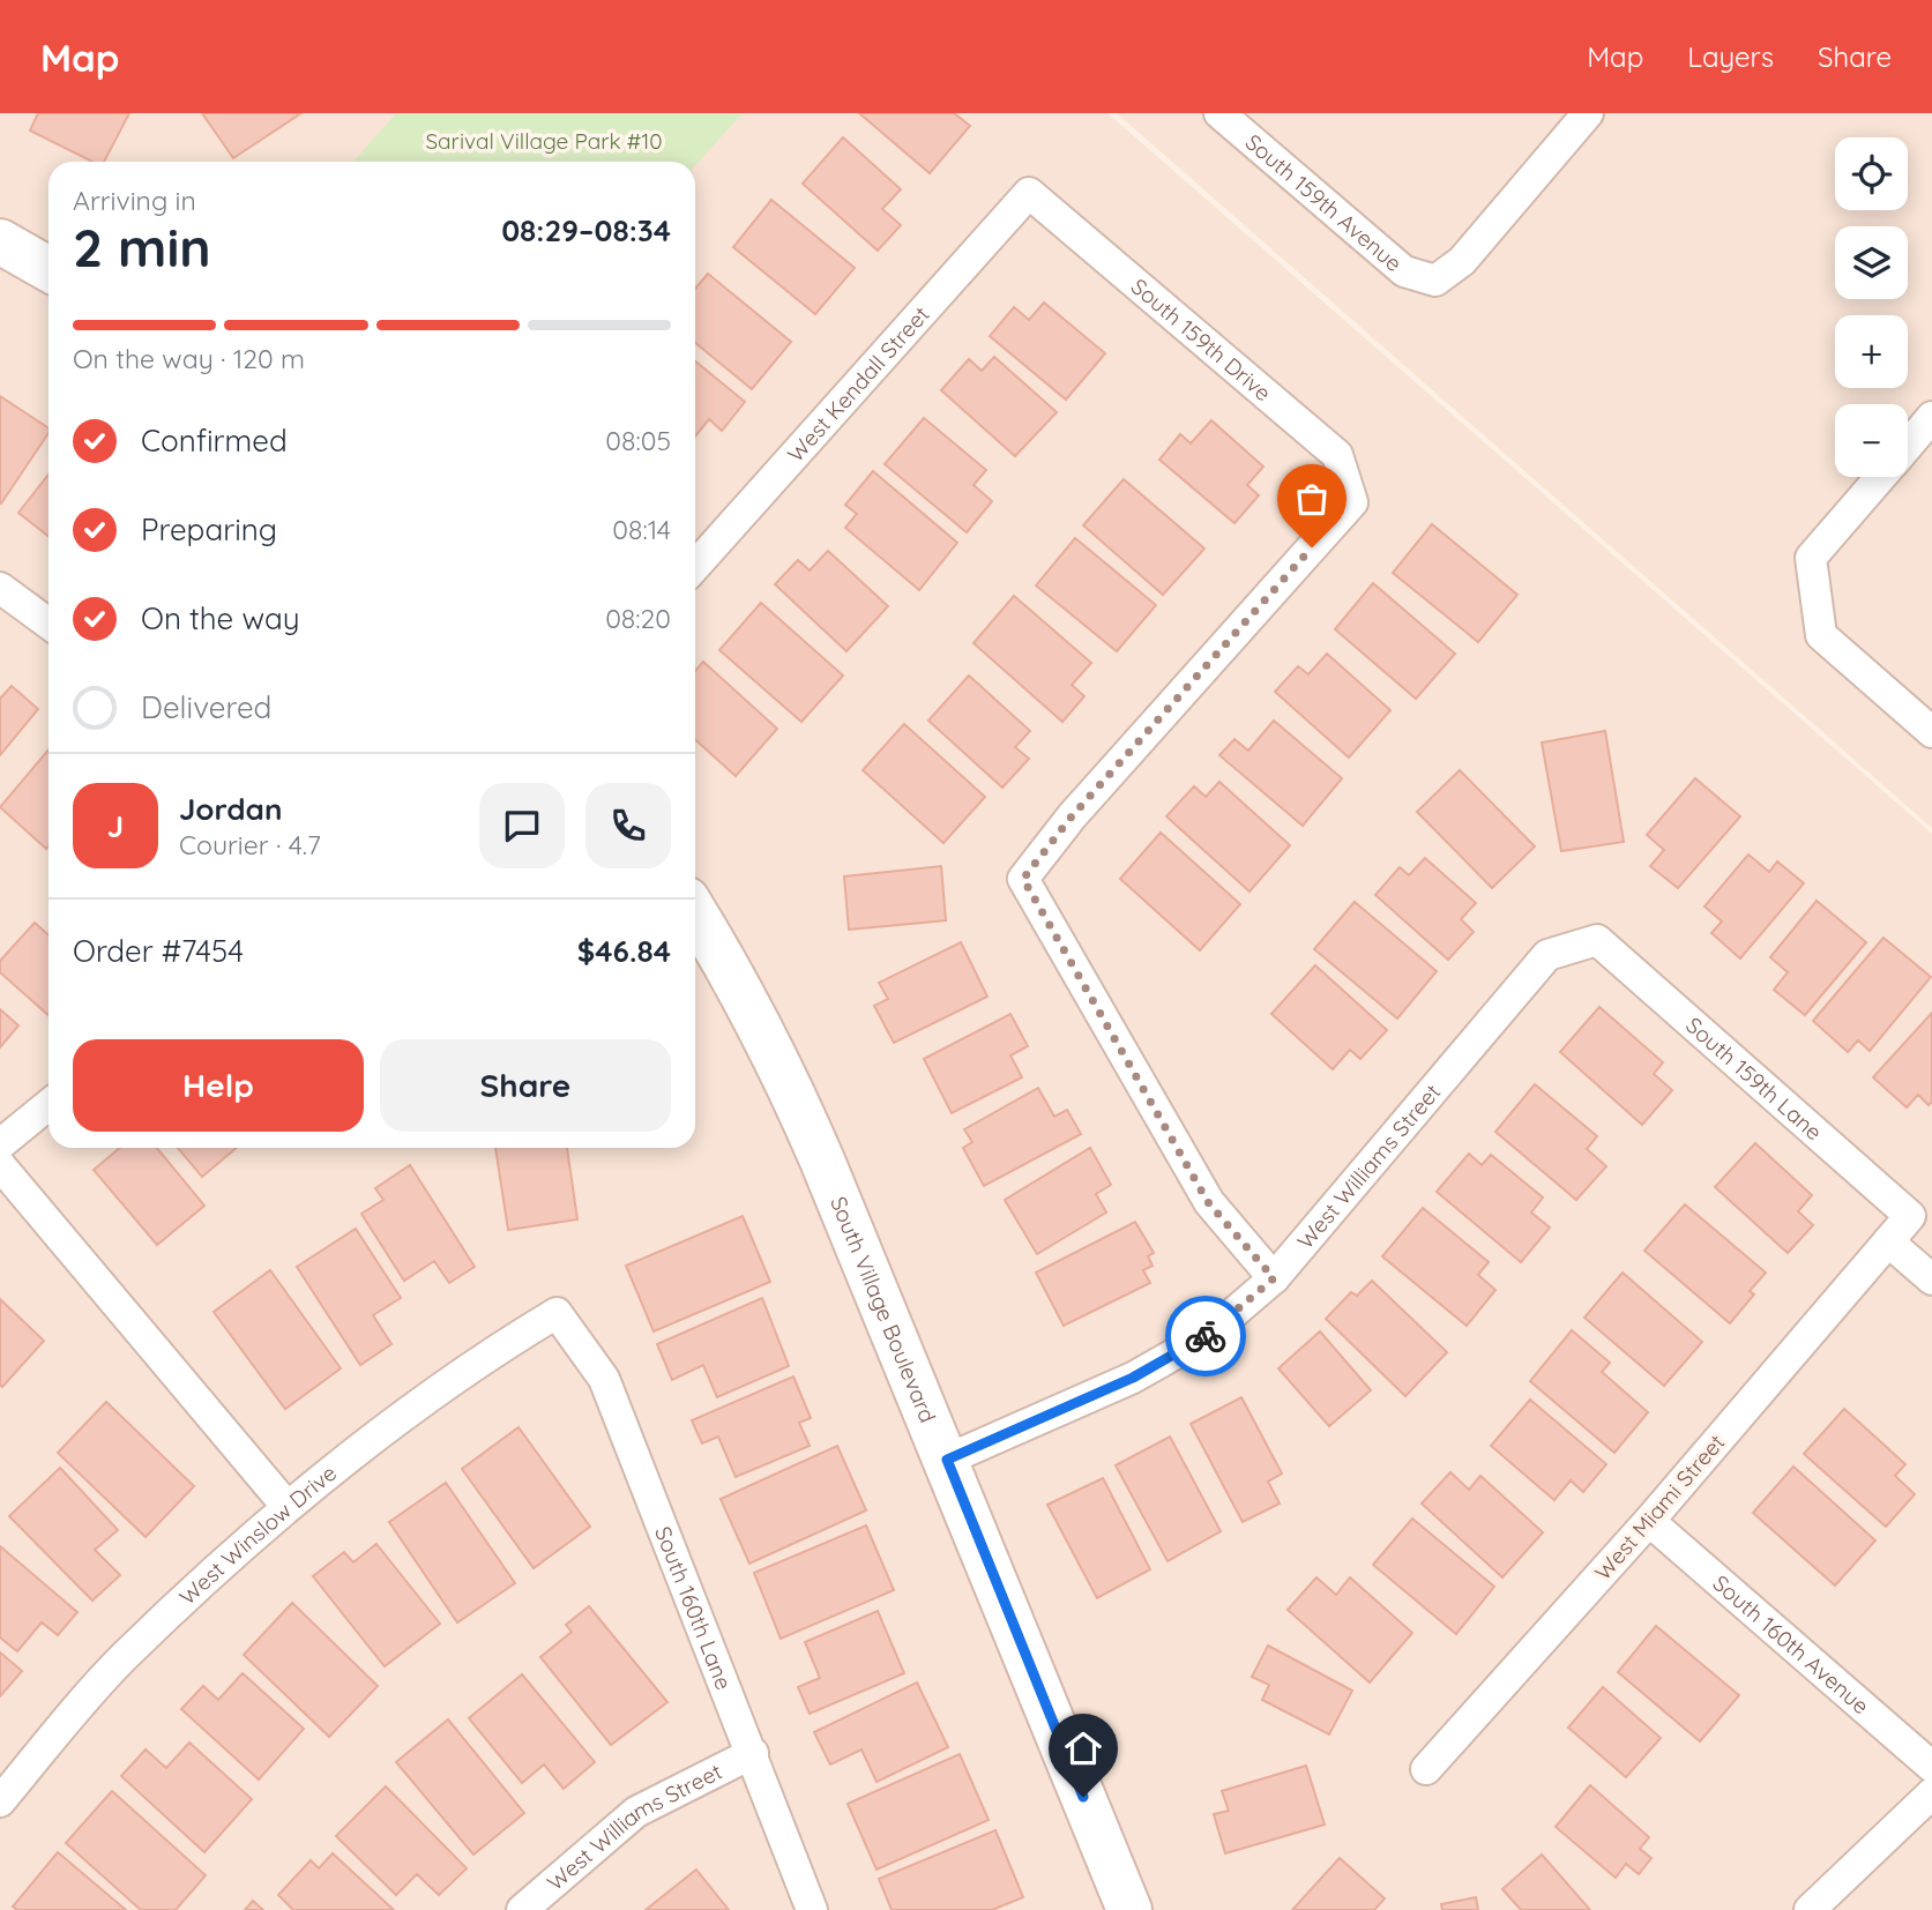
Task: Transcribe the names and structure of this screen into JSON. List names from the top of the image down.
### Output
{
  "streets": {
    "street": [
      "South 159th Avenue",
      "South 159th Drive",
      "West Kendall Street",
      "South 159th Lane",
      "West Williams Street",
      "South Village Boulevard",
      "West Miami Street",
      "West Winslow Drive",
      "South 160th Lane",
      "South 160th Avenue"
    ]
  },
  "crossings": [
    ["South 159th Drive", "West Kendall Street"],
    ["South 159th Drive", "West Williams Street"],
    ["South 159th Lane", "West Williams Street"],
    ["South 159th Lane", "West Miami Street"],
    ["West Williams Street", "South Village Boulevard"],
    ["West Williams Street", "South 160th Lane"],
    ["West Miami Street", "South 160th Avenue"],
    ["West Winslow Drive", "South 160th Lane"]
  ],
  "parks": ["Sarival Village Park #10"],
  "page": {
    "header": "Map",
    "nav": ["Map", "Layers", "Share"],
    "map_buttons": ["+", "−"],
    "heading": ["2 min", "Arriving in", "08:29–08:34"],
    "panel": [
      "Jordan",
      "Courier · 4.7",
      "Order #7454",
      "$46.84"
    ],
    "bar": "On the way · 120 m",
    "list": [
      ["Confirmed", "08:05"],
      ["Preparing", "08:14"],
      ["On the way", "08:20"],
      "Delivered"
    ],
    "round": "J",
    "buttons": ["Help", "Share"]
  }
}
